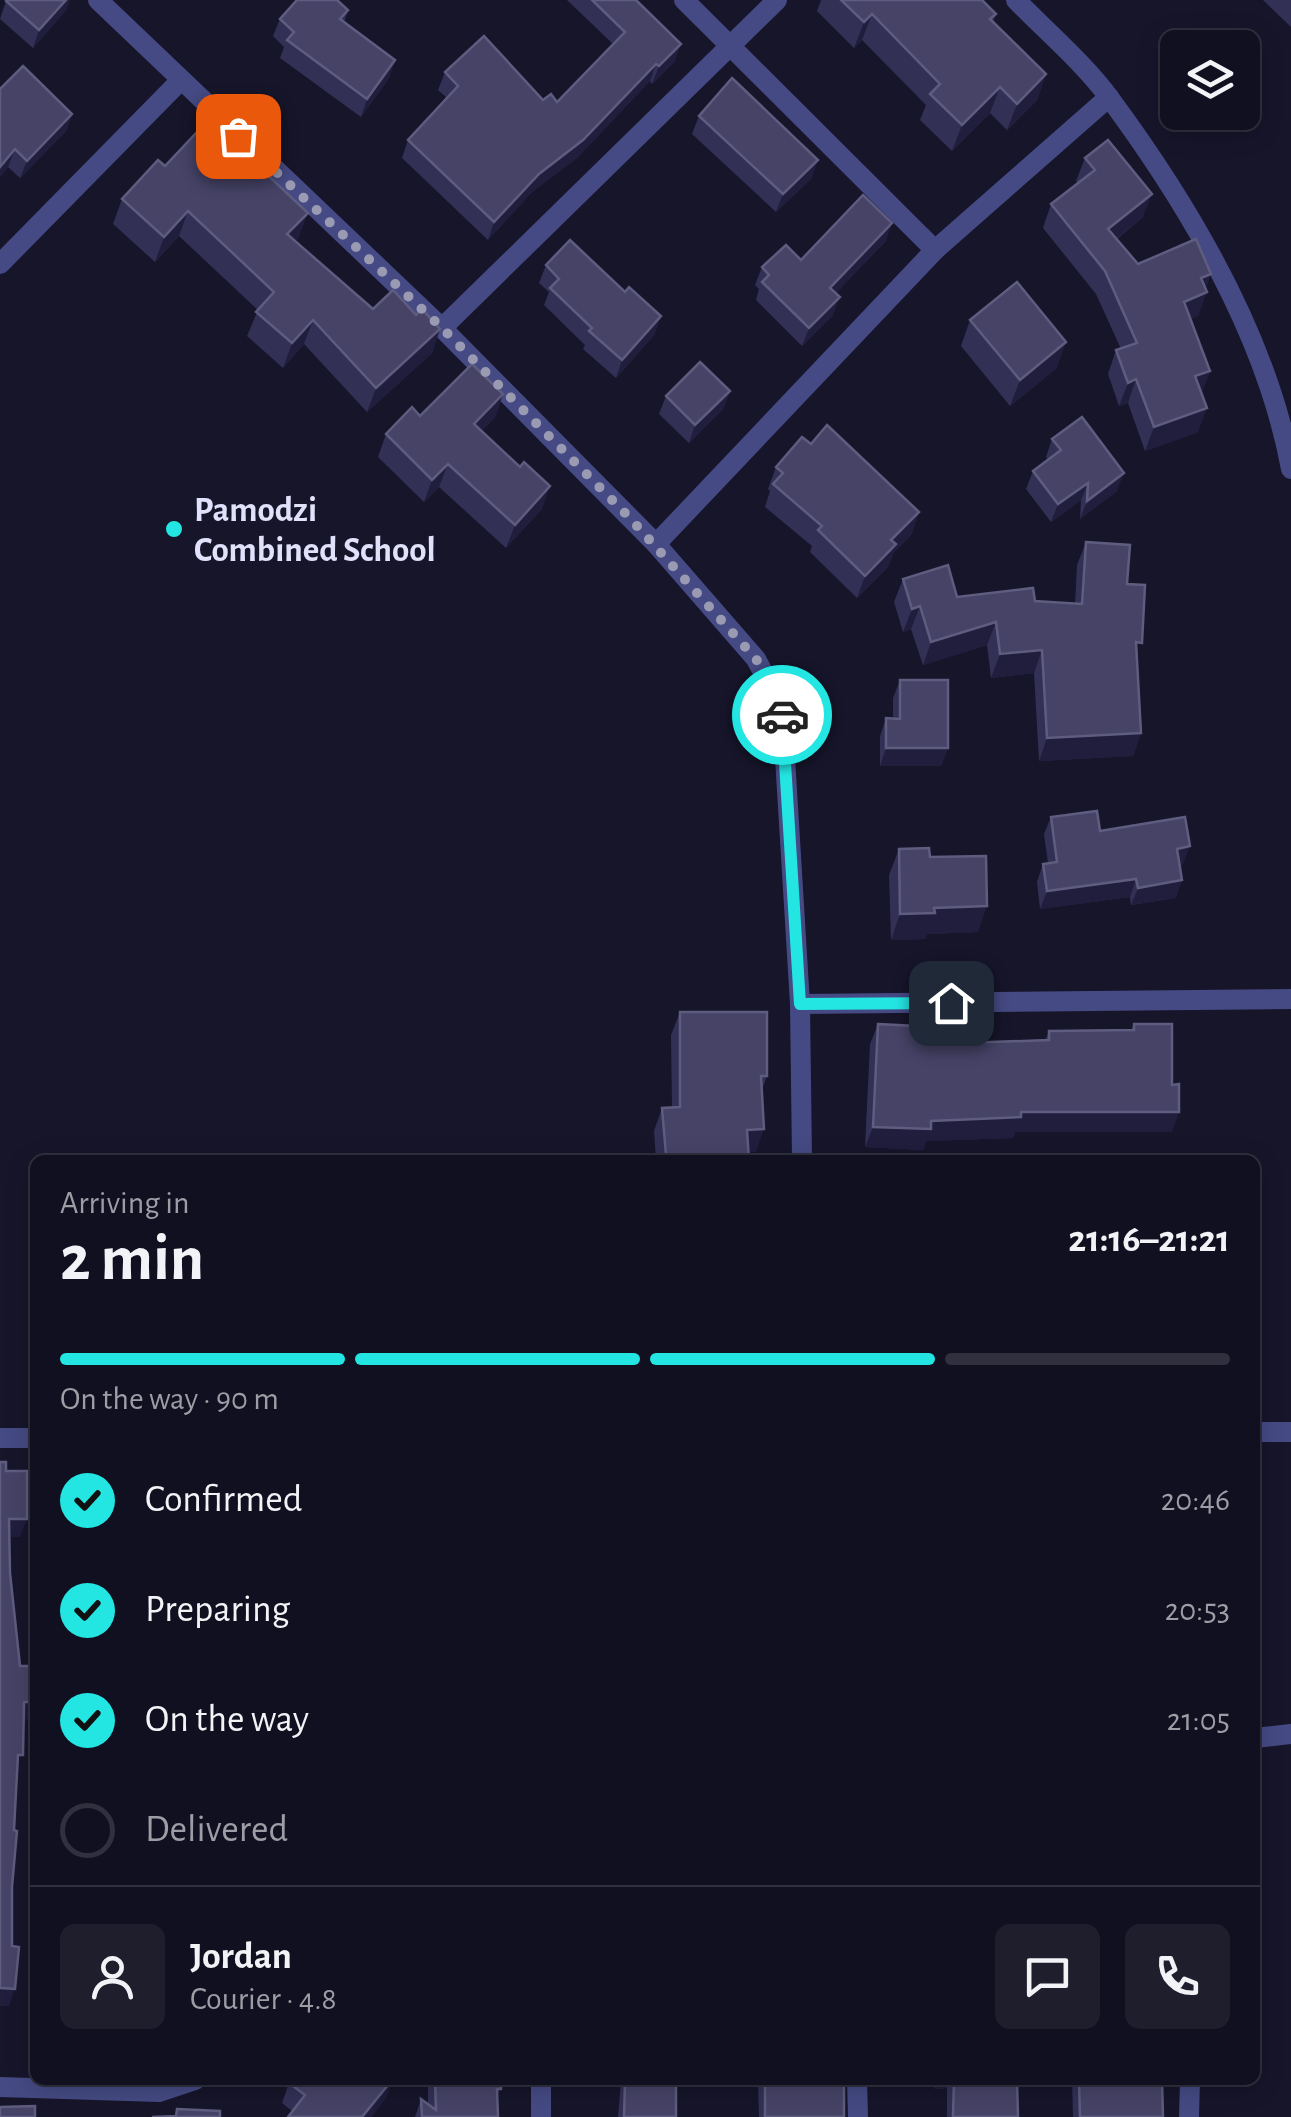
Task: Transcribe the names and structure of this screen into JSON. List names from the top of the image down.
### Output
{
  "places": ["Pamodzi Combined School"],
  "page": {
    "heading": ["2 min", "Arriving in", "21:16–21:21"],
    "panel": ["Jordan", "Courier · 4.8"],
    "bar": "On the way · 90 m",
    "list": [
      ["Confirmed", "20:46"],
      ["Preparing", "20:53"],
      ["On the way", "21:05"],
      "Delivered"
    ]
  }
}
